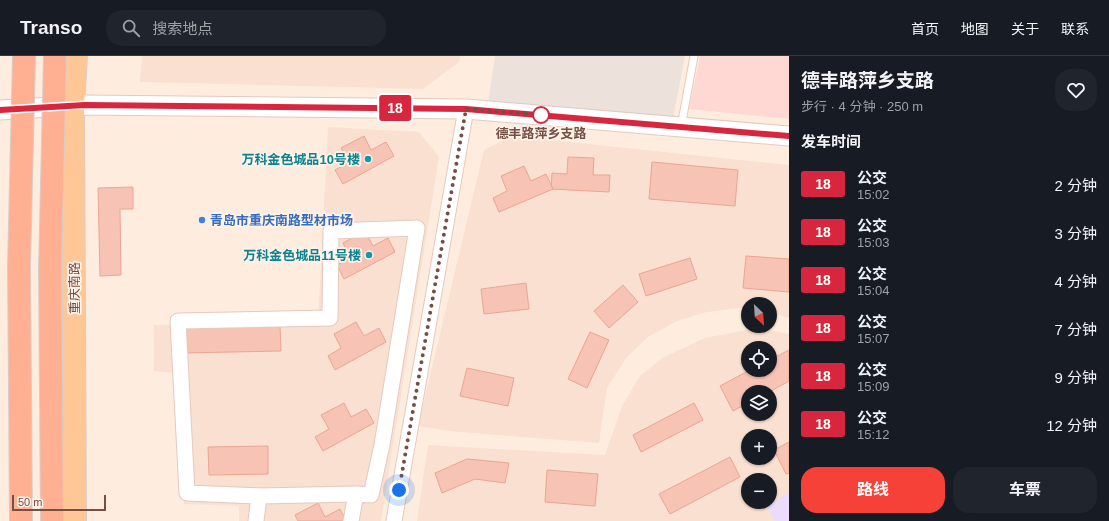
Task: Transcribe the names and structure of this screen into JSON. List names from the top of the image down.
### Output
{
  "streets": {
    "main road": ["重庆南路"]
  },
  "places": [
    "德丰路萍乡支路",
    "万科金色城品10号楼",
    "青岛市重庆南路型材市场",
    "万科金色城品11号楼"
  ],
  "lines": ["bus line 18"],
  "scale_bar": "50 m",
  "north": "bottom right",
  "page": {
    "header": "Transo",
    "search": "搜索地点",
    "nav": [
      "首页",
      "地图",
      "关于",
      "联系"
    ],
    "on_map": "18",
    "heading": [
      ["德丰路萍乡支路", "步行 · 4 分钟 · 250 m"],
      "发车时间"
    ],
    "list": [
      {
        "mark": "18",
        "name": "公交",
        "note": "15:02",
        "value": "2 分钟"
      },
      {
        "mark": "18",
        "name": "公交",
        "note": "15:03",
        "value": "3 分钟"
      },
      {
        "mark": "18",
        "name": "公交",
        "note": "15:04",
        "value": "4 分钟"
      },
      {
        "mark": "18",
        "name": "公交",
        "note": "15:07",
        "value": "7 分钟"
      },
      {
        "mark": "18",
        "name": "公交",
        "note": "15:09",
        "value": "9 分钟"
      },
      {
        "mark": "18",
        "name": "公交",
        "note": "15:12",
        "value": "12 分钟"
      }
    ],
    "map_buttons": ["+", "−"],
    "buttons": ["路线", "车票"],
    "scale": "50 m"
  }
}
